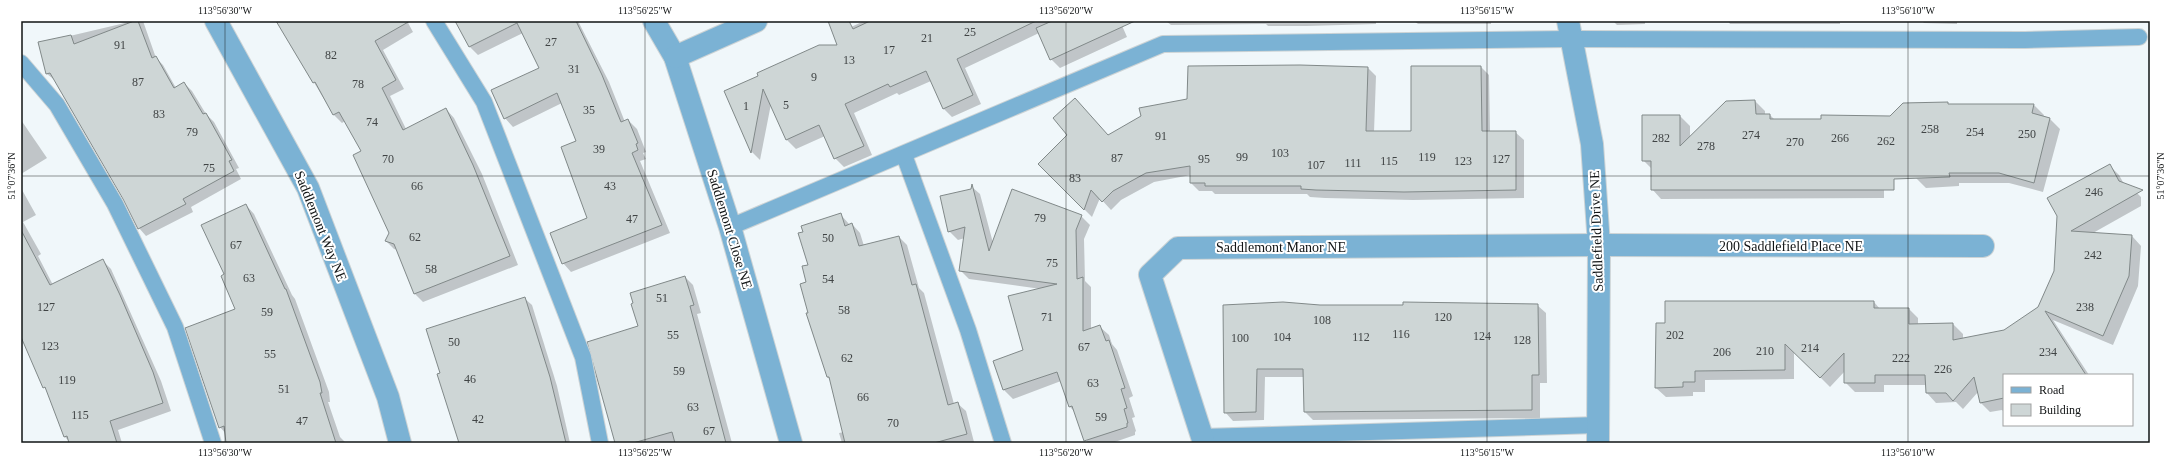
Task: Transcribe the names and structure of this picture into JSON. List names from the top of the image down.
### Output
{
  "streets": {
    "street": [
      "Saddlemont Way NE",
      "Saddlemont Close NE",
      "Saddlefield Drive NE",
      "200 Saddlefield Place NE",
      "Saddlemont Manor NE"
    ]
  },
  "crossings": [
    ["Saddlefield Drive NE", "200 Saddlefield Place NE"],
    ["Saddlefield Drive NE", "Saddlemont Manor NE"],
    ["200 Saddlefield Place NE", "Saddlemont Manor NE"]
  ],
  "house_numbers": [
    "25",
    "21",
    "27",
    "91",
    "17",
    "82",
    "13",
    "31",
    "9",
    "87",
    "78",
    "5",
    "1",
    "35",
    "83",
    "74",
    "258",
    "79",
    "254",
    "250",
    "274",
    "91",
    "282",
    "266",
    "262",
    "270",
    "278",
    "39",
    "103",
    "99",
    "119",
    "87",
    "70",
    "95",
    "127",
    "115",
    "123",
    "111",
    "107",
    "75",
    "83",
    "66",
    "43",
    "246",
    "79",
    "47",
    "62",
    "50",
    "67",
    "242",
    "75",
    "58",
    "63",
    "54",
    "51",
    "127",
    "238",
    "58",
    "59",
    "71",
    "120",
    "108",
    "116",
    "55",
    "202",
    "124",
    "104",
    "112",
    "100",
    "128",
    "50",
    "123",
    "67",
    "214",
    "210",
    "206",
    "234",
    "55",
    "62",
    "222",
    "226",
    "59",
    "46",
    "119",
    "63",
    "51",
    "66",
    "63",
    "115",
    "59",
    "42",
    "47",
    "70",
    "67"
  ],
  "legend": ["Road", "Building"],
  "coordinates": [
    "113°56'30\"W",
    "113°56'25\"W",
    "113°56'20\"W",
    "113°56'15\"W",
    "113°56'10\"W",
    "51°07'36\"N"
  ]
}
